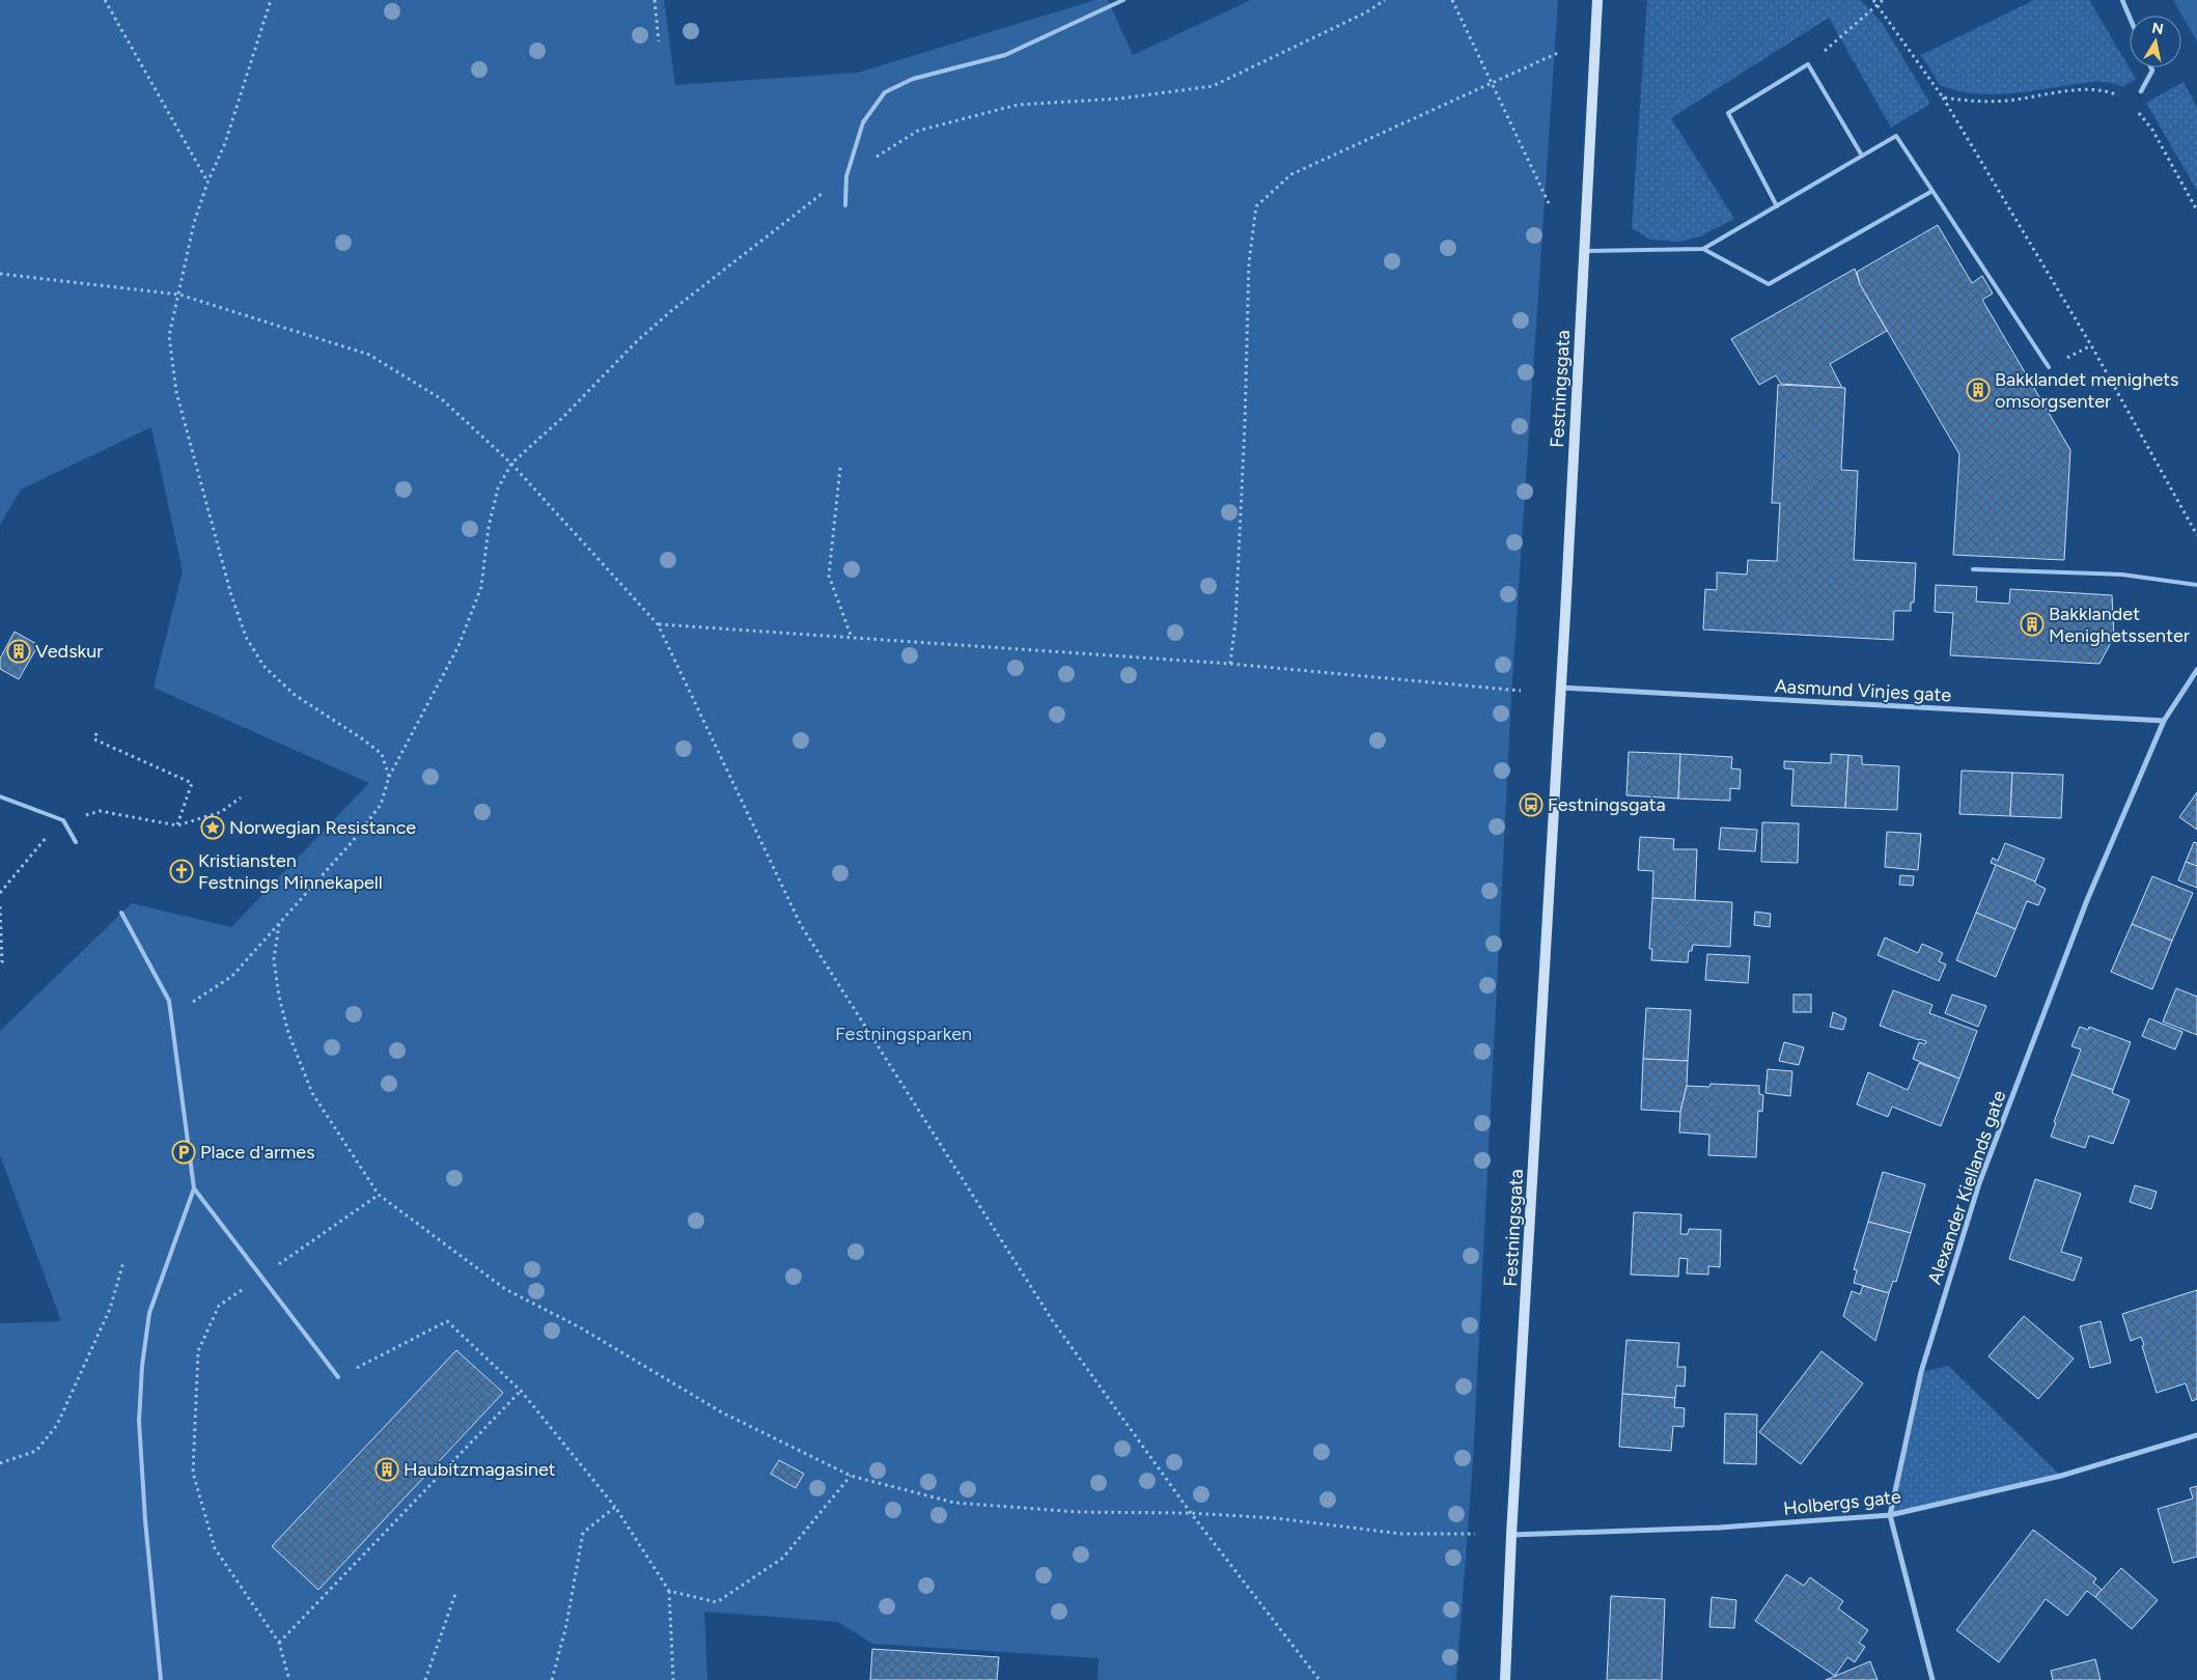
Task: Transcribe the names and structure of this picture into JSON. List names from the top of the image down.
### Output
{
  "streets": {
    "main road": ["Festningsgata"],
    "street": ["Aasmund Vinjes gate", "Alexander Kiellands gate", "Holbergs gate"]
  },
  "crossings": [
    ["Festningsgata", "Aasmund Vinjes gate"],
    ["Festningsgata", "Holbergs gate"],
    ["Aasmund Vinjes gate", "Alexander Kiellands gate"],
    ["Alexander Kiellands gate", "Holbergs gate"]
  ],
  "parks": ["Festningsparken"],
  "places": {
    "building": [
      "Bakklandet menighets omsorgsenter",
      "Bakklandet Menighetssenter",
      "Vedskur",
      "Haubitzmagasinet"
    ],
    "bus stop": ["Festningsgata"],
    "place": ["Norwegian Resistance"],
    "church": ["Kristiansten Festnings Minnekapell"],
    "parking": ["Place d'armes"]
  },
  "north": "top"
}
